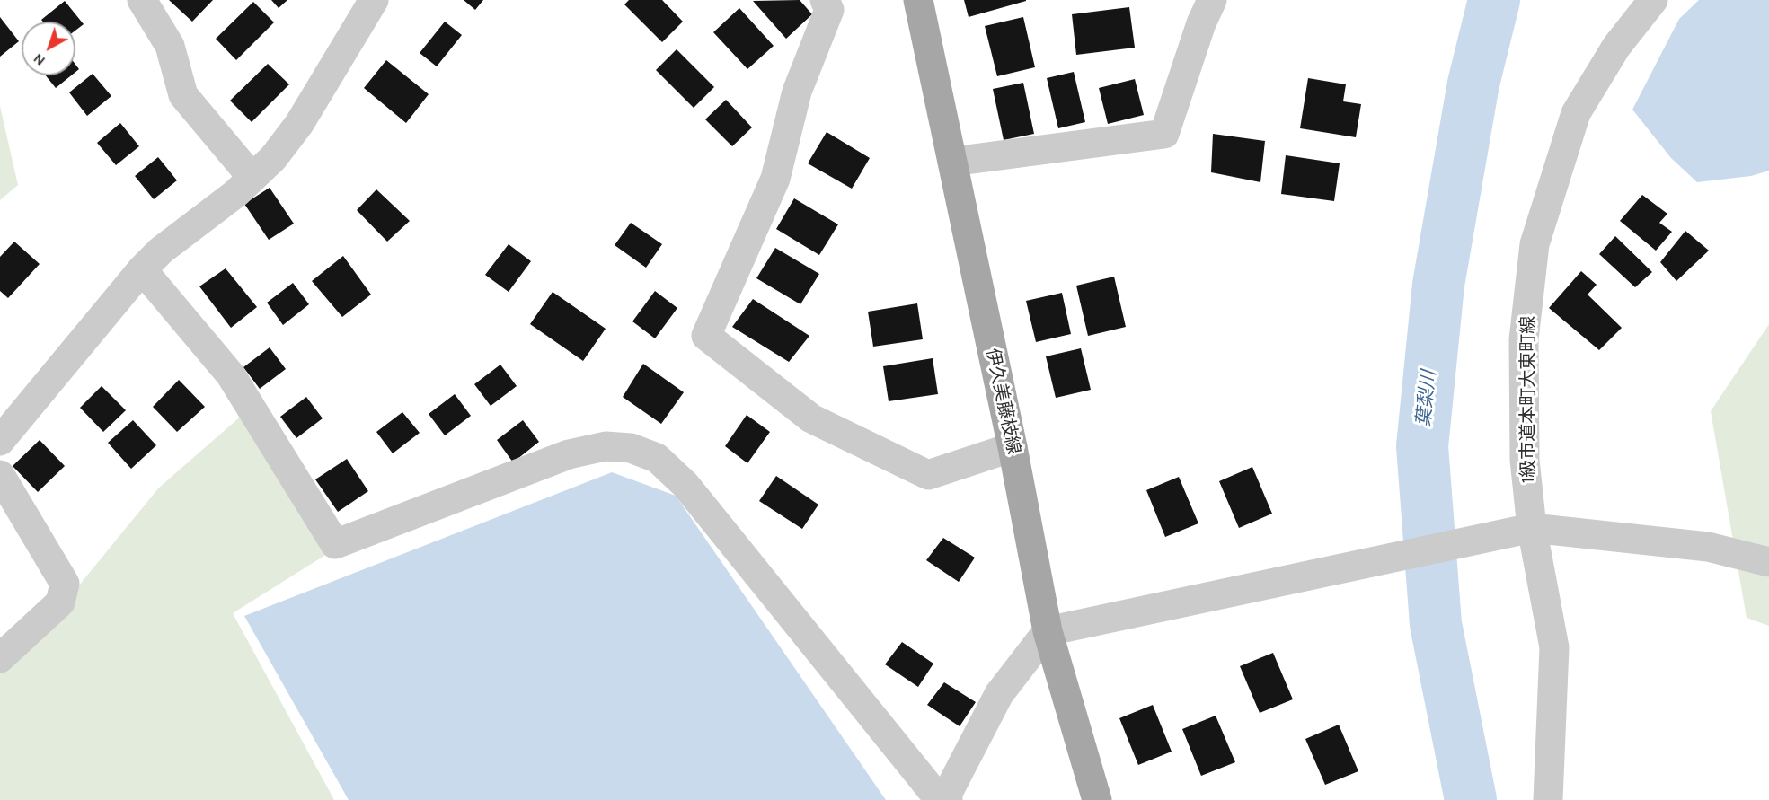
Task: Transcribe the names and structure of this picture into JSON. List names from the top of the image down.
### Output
{
  "streets": {
    "main road": ["伊久美藤枝線"],
    "street": ["1級市道本町大東町線"]
  },
  "water": ["葉梨川"],
  "north": "bottom left"
}
